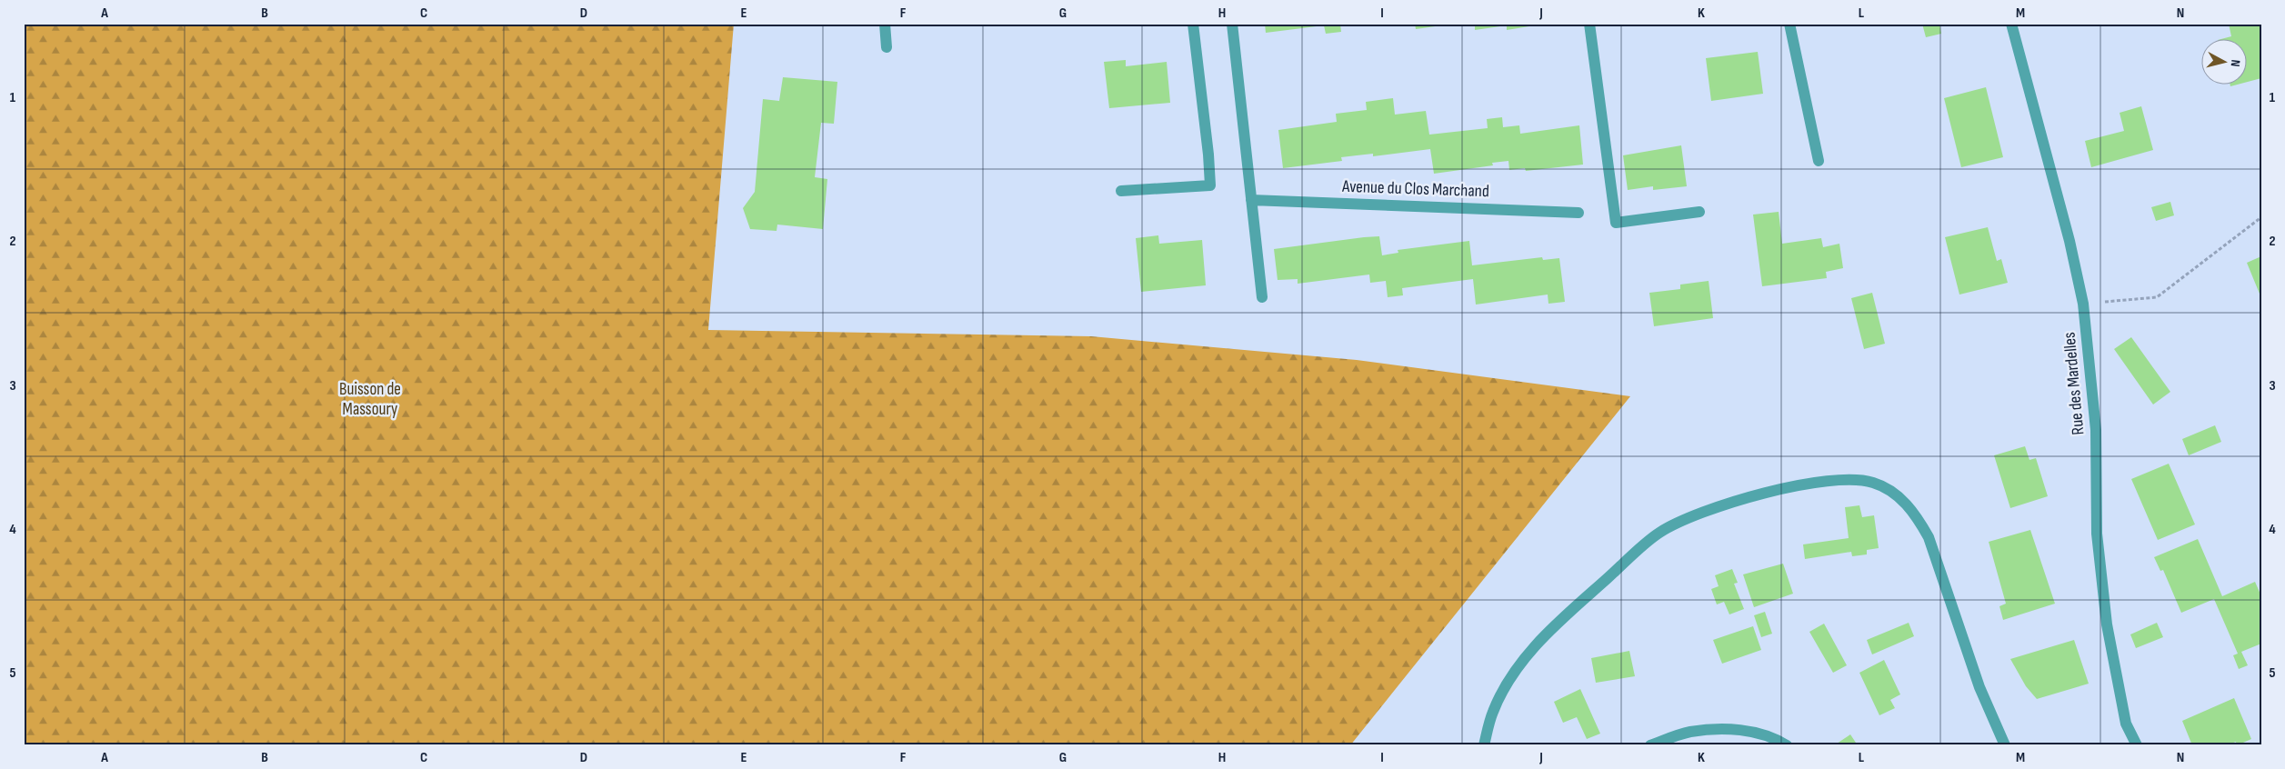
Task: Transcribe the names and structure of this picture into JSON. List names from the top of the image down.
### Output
{
  "streets": {
    "street": ["Avenue du Clos Marchand", "Rue des Mardelles"]
  },
  "parks": ["Buisson de Massoury"],
  "north": "right",
  "grid": {
    "columns": [
      "A",
      "B",
      "C",
      "D",
      "E",
      "F",
      "G",
      "H",
      "I",
      "J",
      "K",
      "L",
      "M",
      "N"
    ],
    "rows": [
      "1",
      "2",
      "3",
      "4",
      "5"
    ]
  }
}
